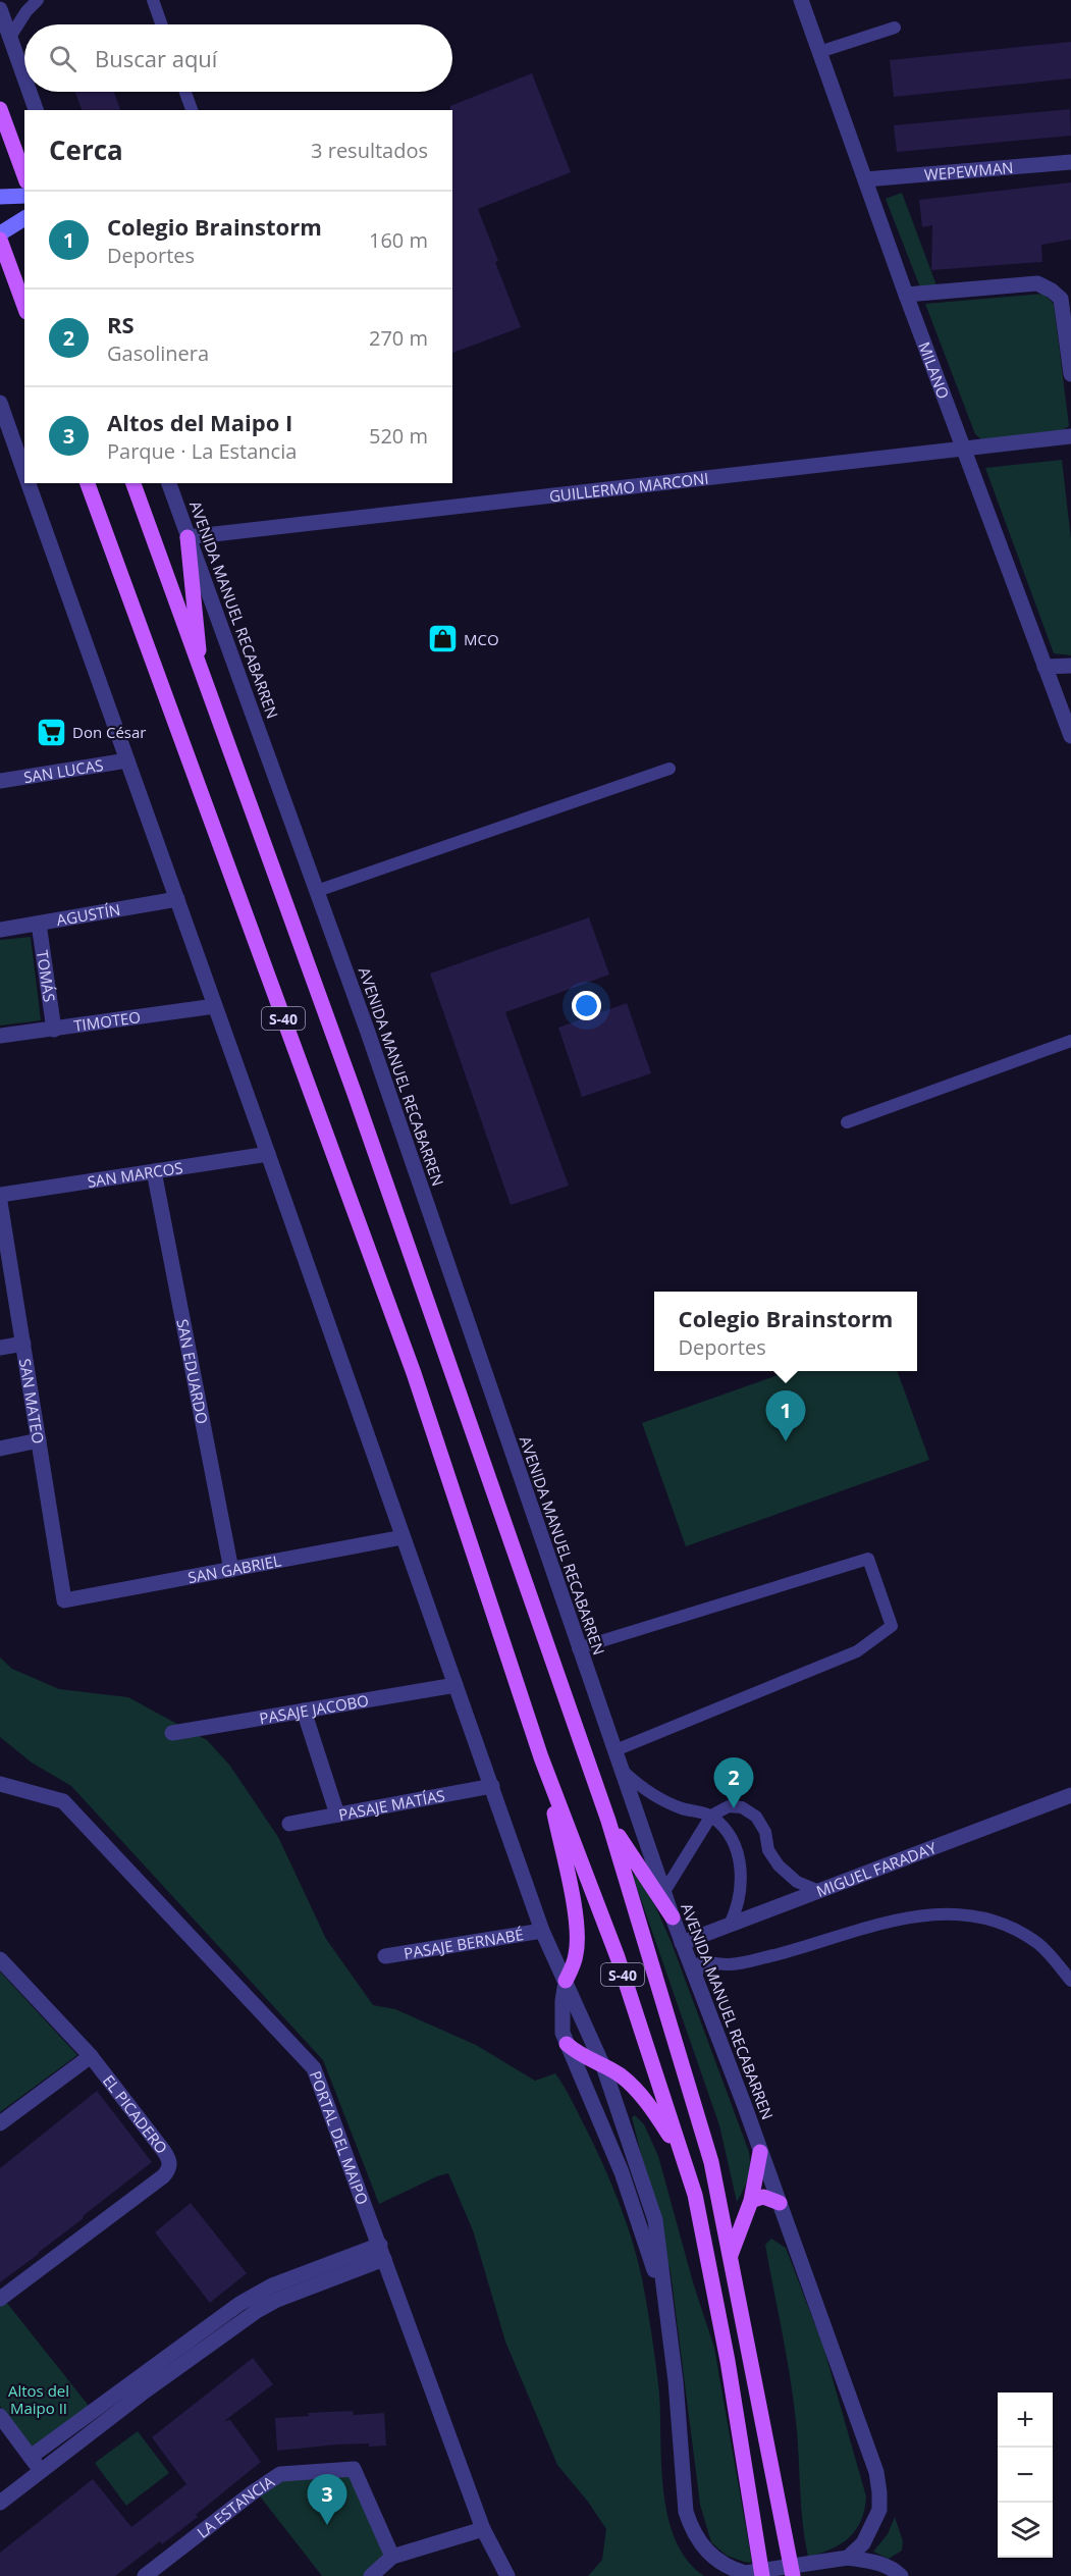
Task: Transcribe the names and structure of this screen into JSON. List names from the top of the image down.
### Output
{
  "streets": {
    "main road": ["S-40"],
    "street": [
      "WEPEWMAN",
      "MILANO",
      "GUILLERMO MARCONI",
      "AVENIDA MANUEL RECABARREN",
      "SAN LUCAS",
      "AGUSTÍN",
      "TOMÁS",
      "TIMOTEO",
      "SAN MARCOS",
      "SAN EDUARDO",
      "SAN MATEO",
      "SAN GABRIEL",
      "PASAJE JACOBO",
      "PASAJE MATÍAS",
      "MIGUEL FARADAY",
      "PASAJE BERNABÉ",
      "EL PICADERO",
      "PORTAL DEL MAIPO",
      "LA ESTANCIA"
    ]
  },
  "crossings": [
    ["WEPEWMAN", "MILANO"],
    ["MILANO", "GUILLERMO MARCONI"],
    ["GUILLERMO MARCONI", "AVENIDA MANUEL RECABARREN"],
    ["AVENIDA MANUEL RECABARREN", "MIGUEL FARADAY"],
    ["AGUSTÍN", "TOMÁS"],
    ["TOMÁS", "TIMOTEO"],
    ["SAN MARCOS", "SAN EDUARDO"],
    ["SAN EDUARDO", "SAN GABRIEL"],
    ["SAN MATEO", "SAN GABRIEL"]
  ],
  "parks": ["Altos del Maipo II"],
  "places": {
    "shop": ["MCO"],
    "supermarket": ["Don César"]
  },
  "page": {
    "search": "Buscar aquí",
    "heading": ["Cerca", "3 resultados"],
    "list": [
      {
        "mark": "1",
        "name": "Colegio Brainstorm",
        "note": "Deportes",
        "value": "160 m"
      },
      {
        "mark": "2",
        "name": "RS",
        "note": "Gasolinera",
        "value": "270 m"
      },
      {
        "mark": "3",
        "name": "Altos del Maipo I",
        "note": "Parque · La Estancia",
        "value": "520 m"
      }
    ],
    "popup": ["Colegio Brainstorm", "Deportes"],
    "pins": ["1", "2", "3"],
    "map_buttons": ["+", "−"]
  }
}
